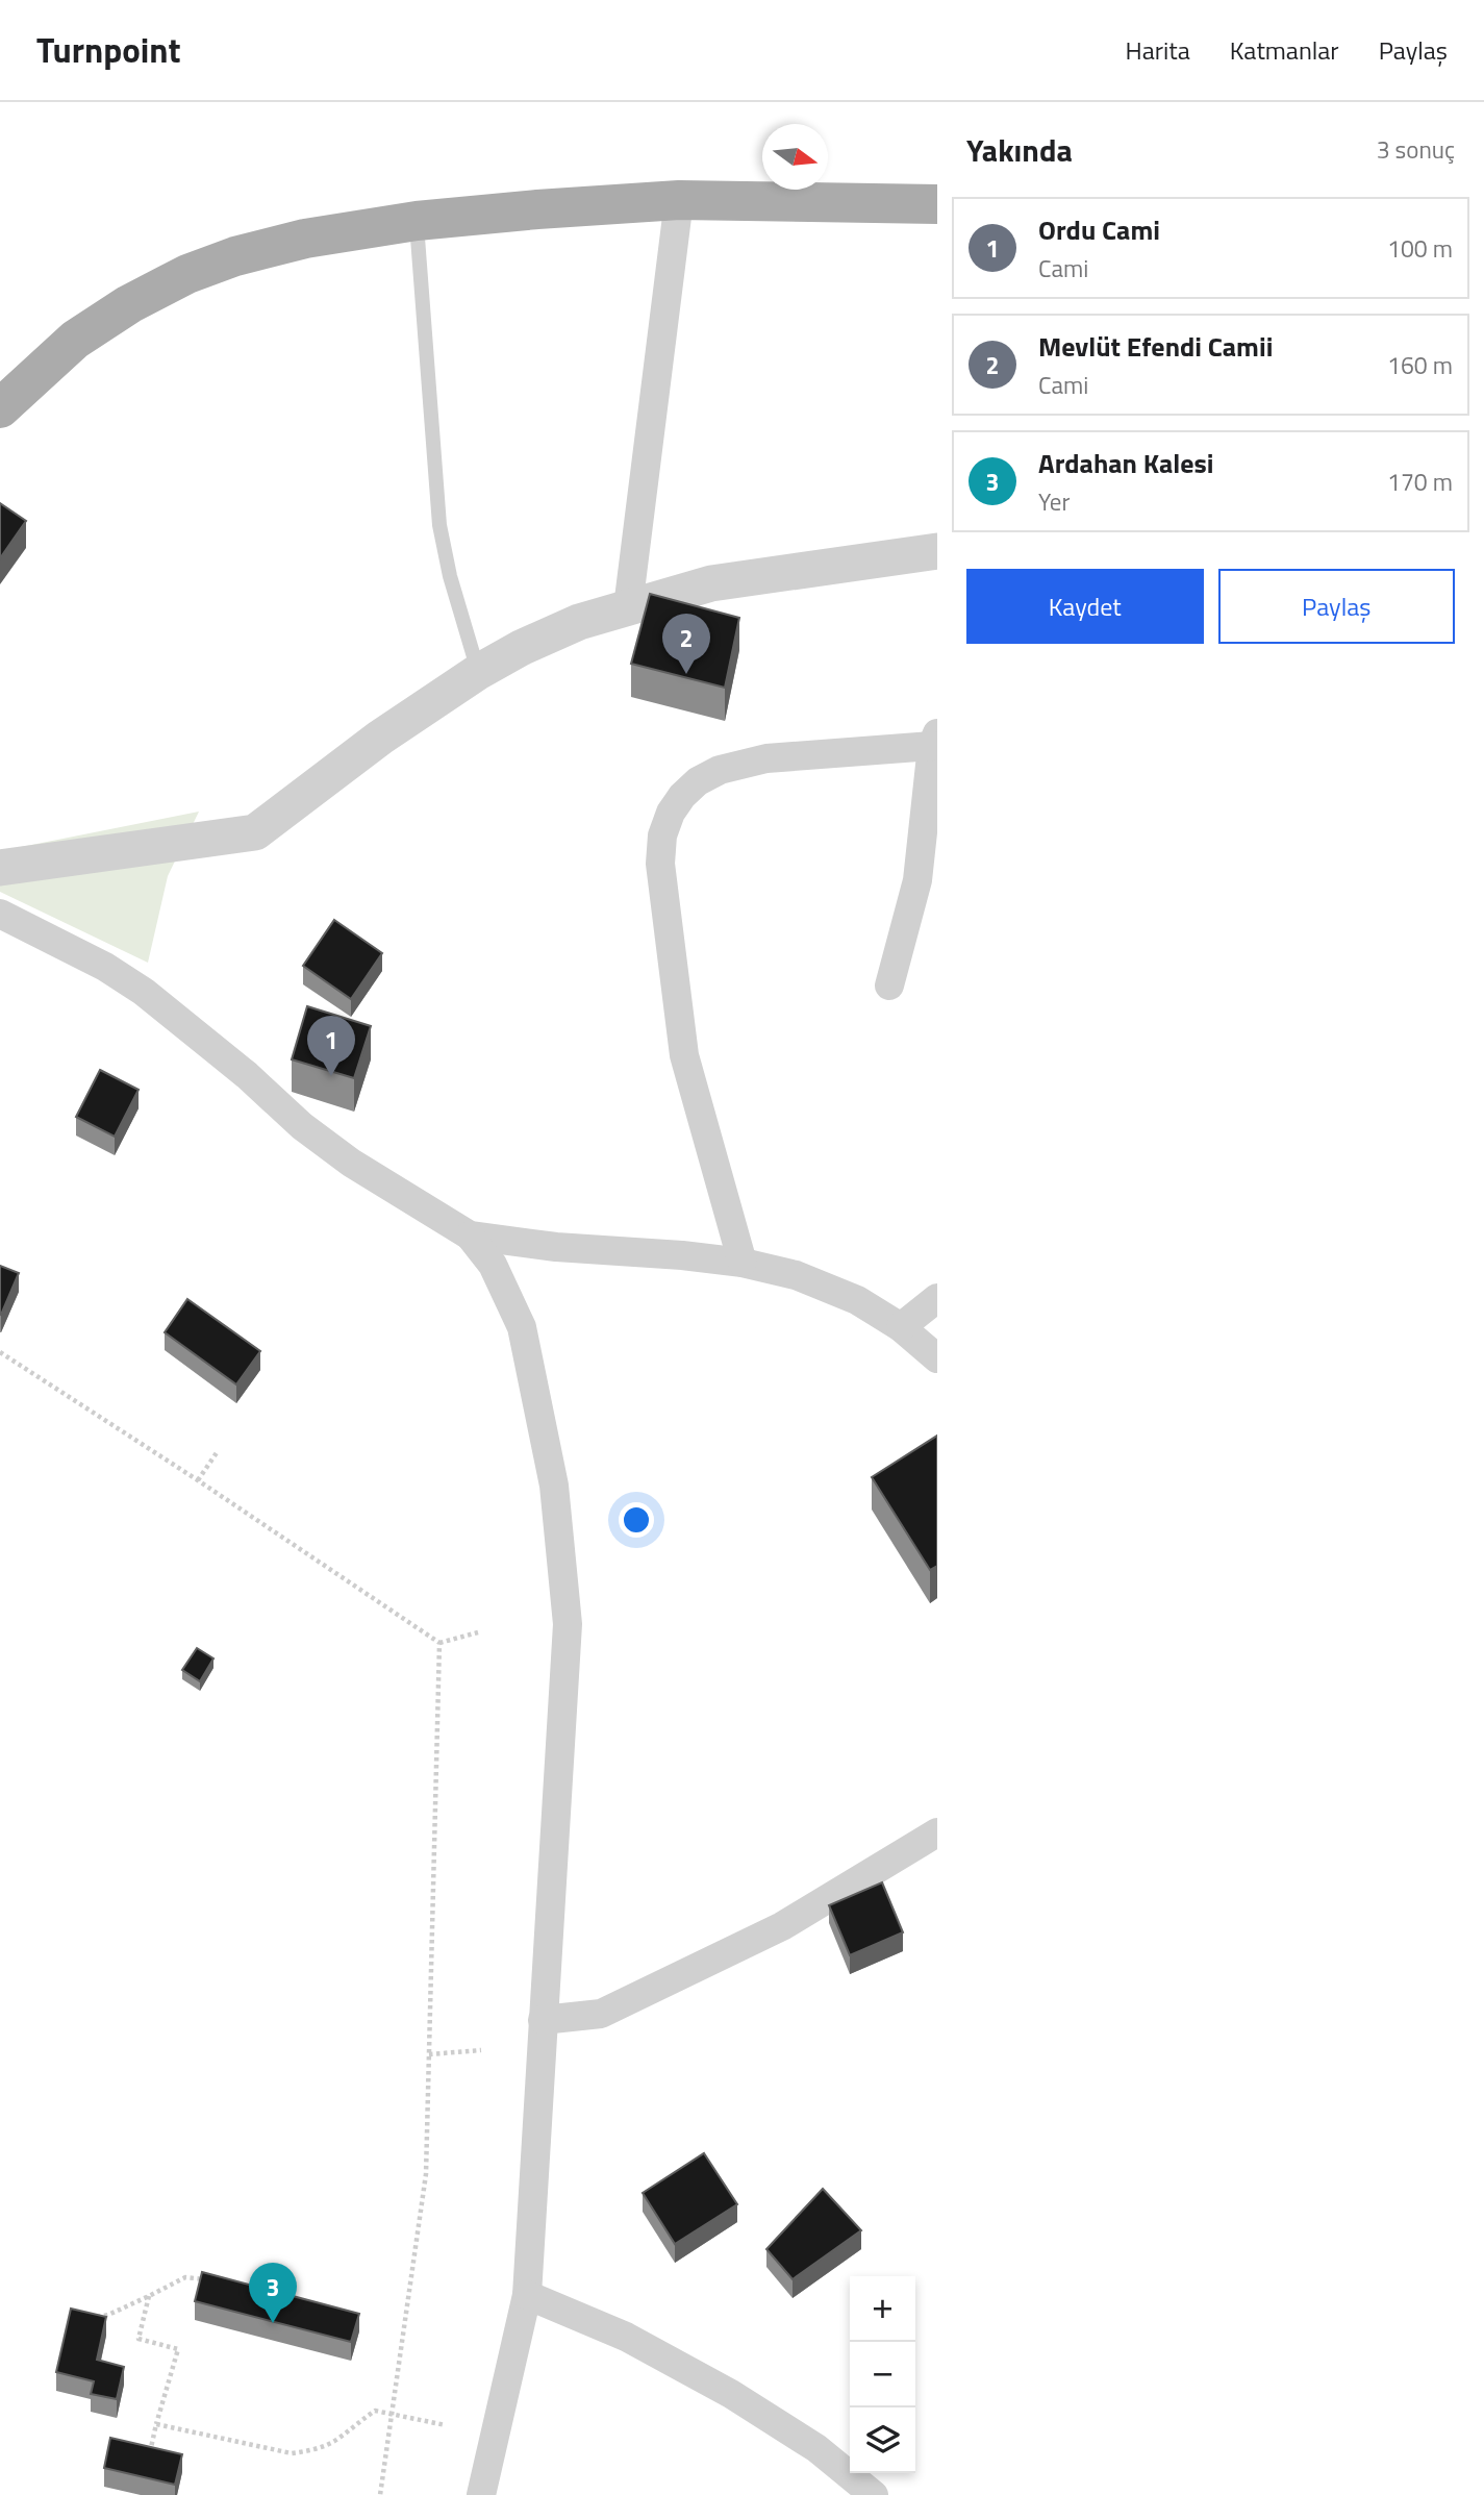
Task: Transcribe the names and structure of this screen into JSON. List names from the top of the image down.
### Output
{
  "north": "right",
  "page": {
    "header": "Turnpoint",
    "nav": ["Harita", "Katmanlar", "Paylaş"],
    "heading": ["Yakında", "3 sonuç"],
    "list": [
      {
        "mark": "1",
        "name": "Ordu Cami",
        "note": "Cami",
        "value": "100 m"
      },
      {
        "mark": "2",
        "name": "Mevlüt Efendi Camii",
        "note": "Cami",
        "value": "160 m"
      },
      {
        "mark": "3",
        "name": "Ardahan Kalesi",
        "note": "Yer",
        "value": "170 m"
      }
    ],
    "buttons": ["Kaydet", "Paylaş"],
    "pins": ["2", "1", "3"],
    "map_buttons": ["+", "−"]
  }
}
